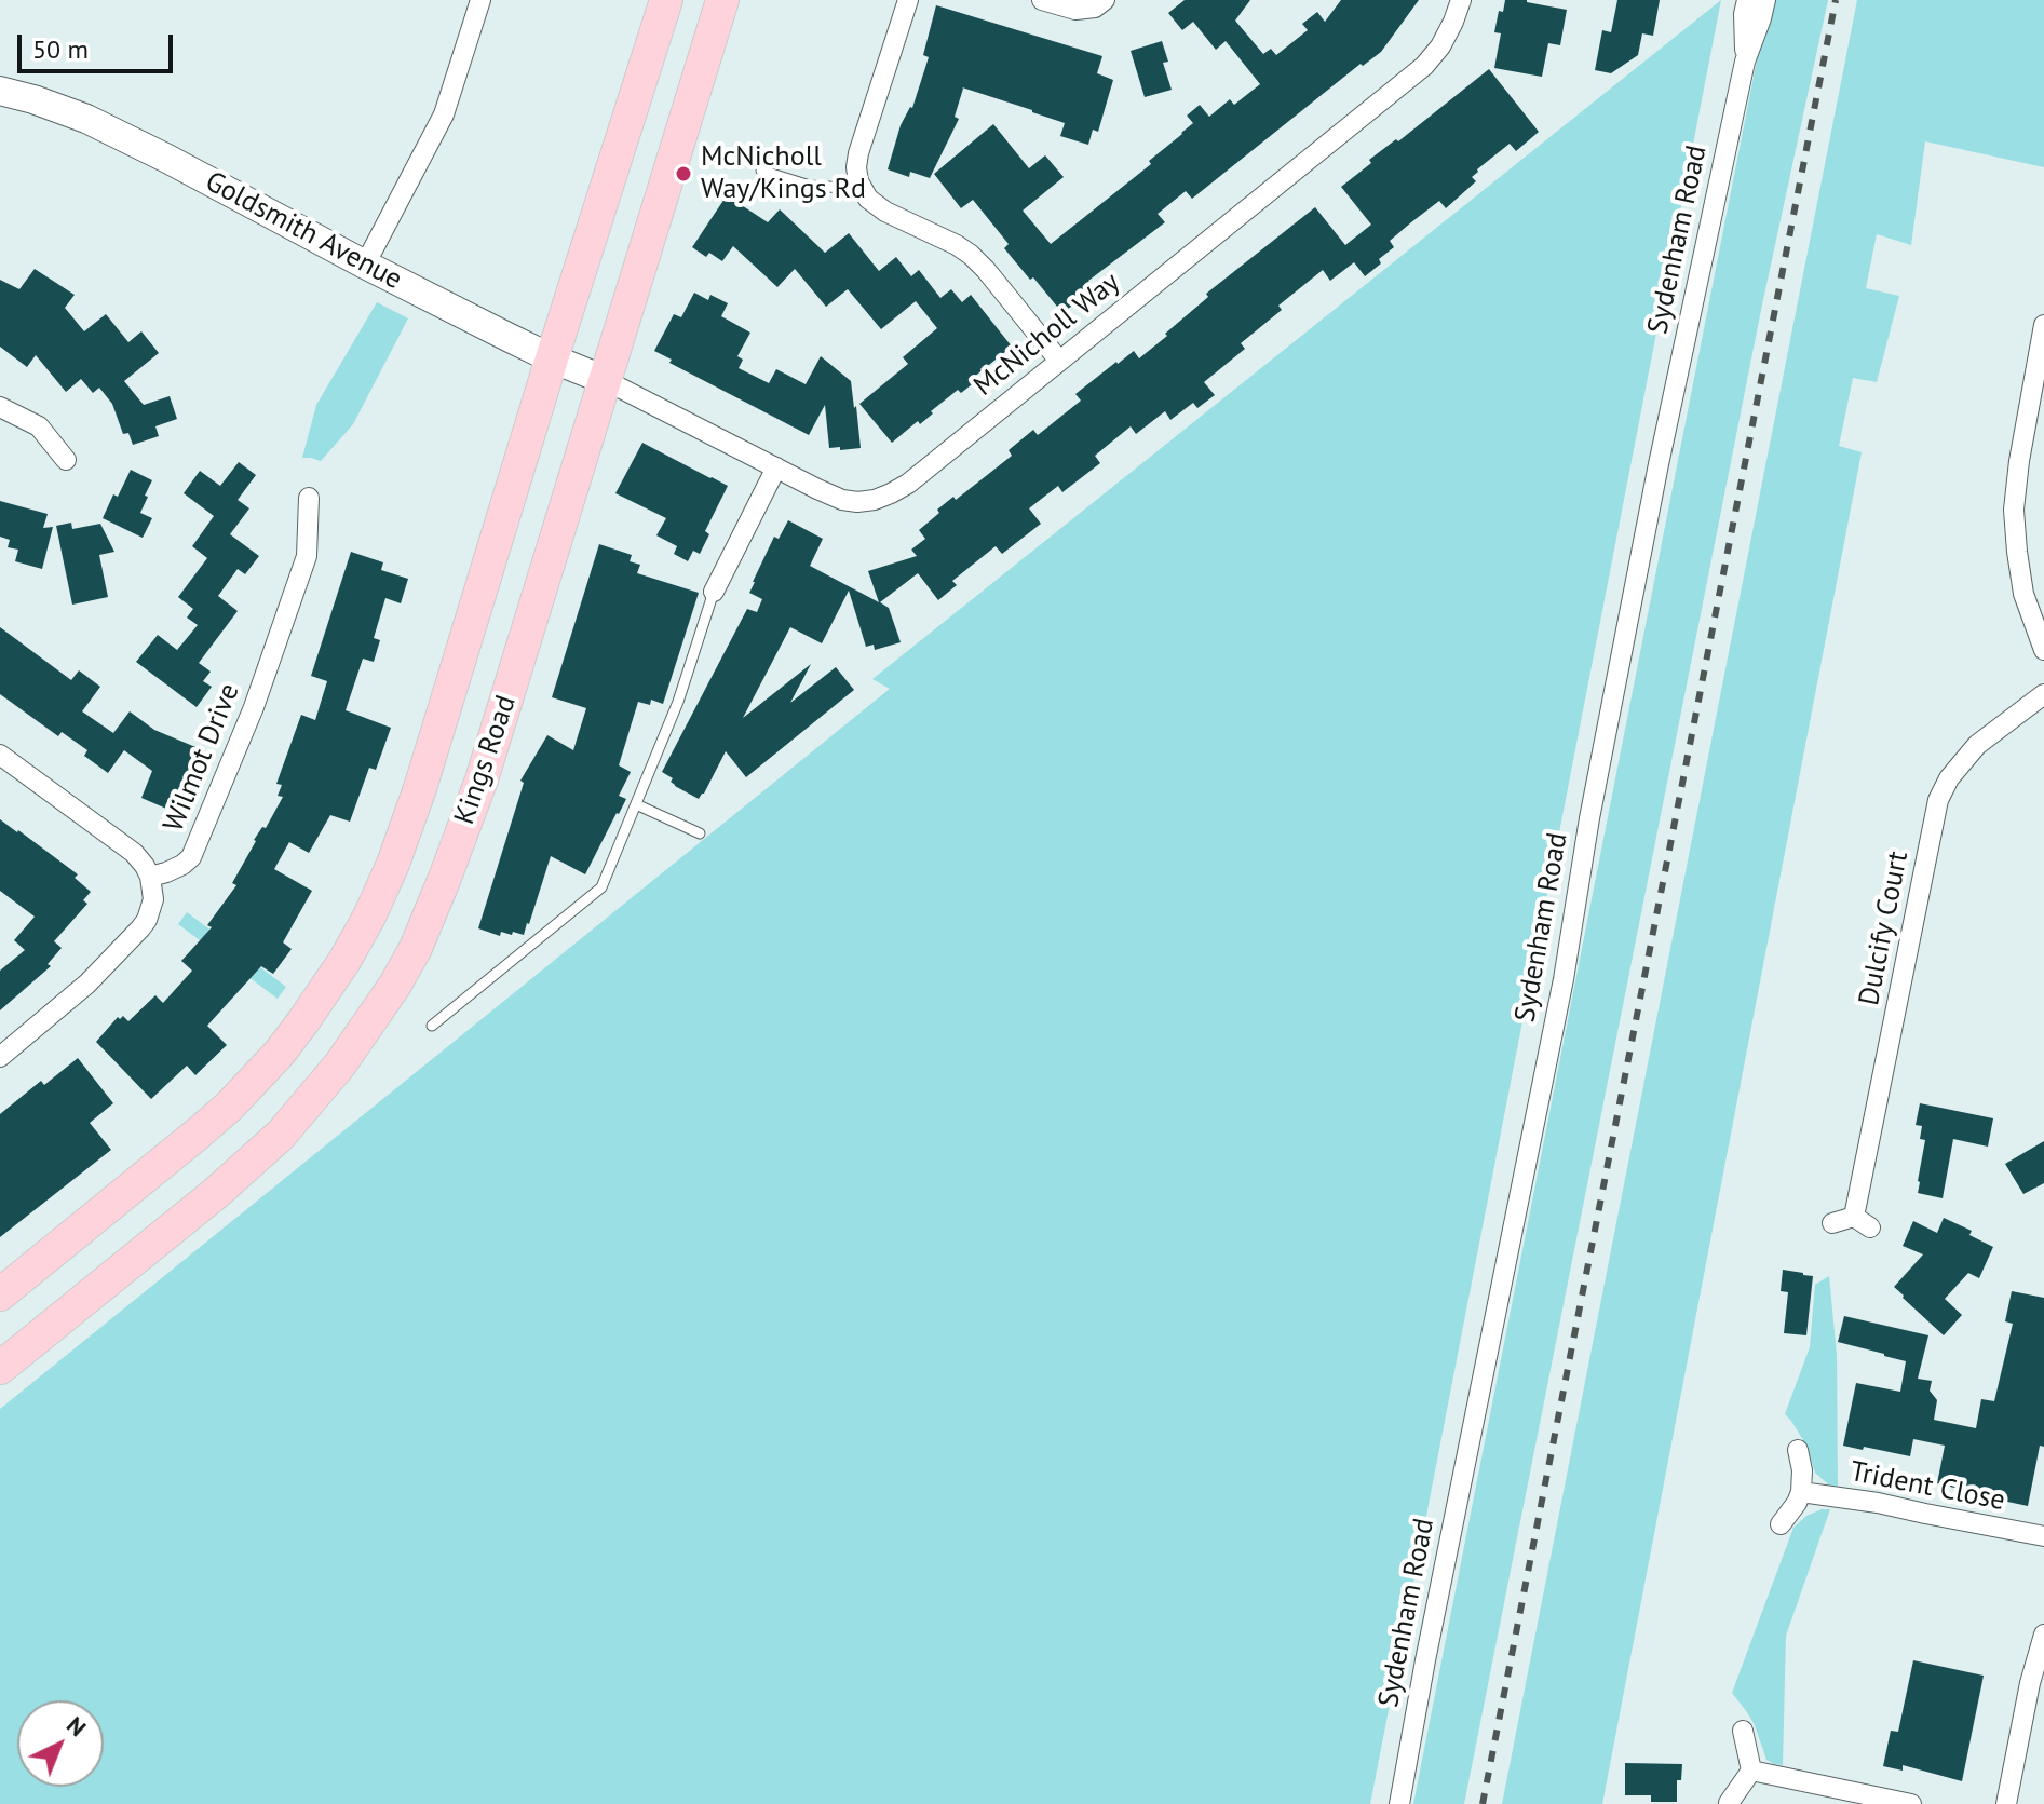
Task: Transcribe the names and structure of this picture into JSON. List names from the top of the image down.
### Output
{
  "streets": {
    "main road": ["Kings Road"],
    "street": [
      "Goldsmith Avenue",
      "Sydenham Road",
      "McNicholl Way",
      "Wilmot Drive",
      "Dulcify Court",
      "Trident Close"
    ]
  },
  "crossings": [
    ["Goldsmith Avenue", "McNicholl Way"],
    ["Goldsmith Avenue", "Kings Road"],
    ["McNicholl Way", "Kings Road"]
  ],
  "places": ["McNicholl Way/Kings Rd"],
  "scale_bar": "50 m",
  "north": "top right"
}
